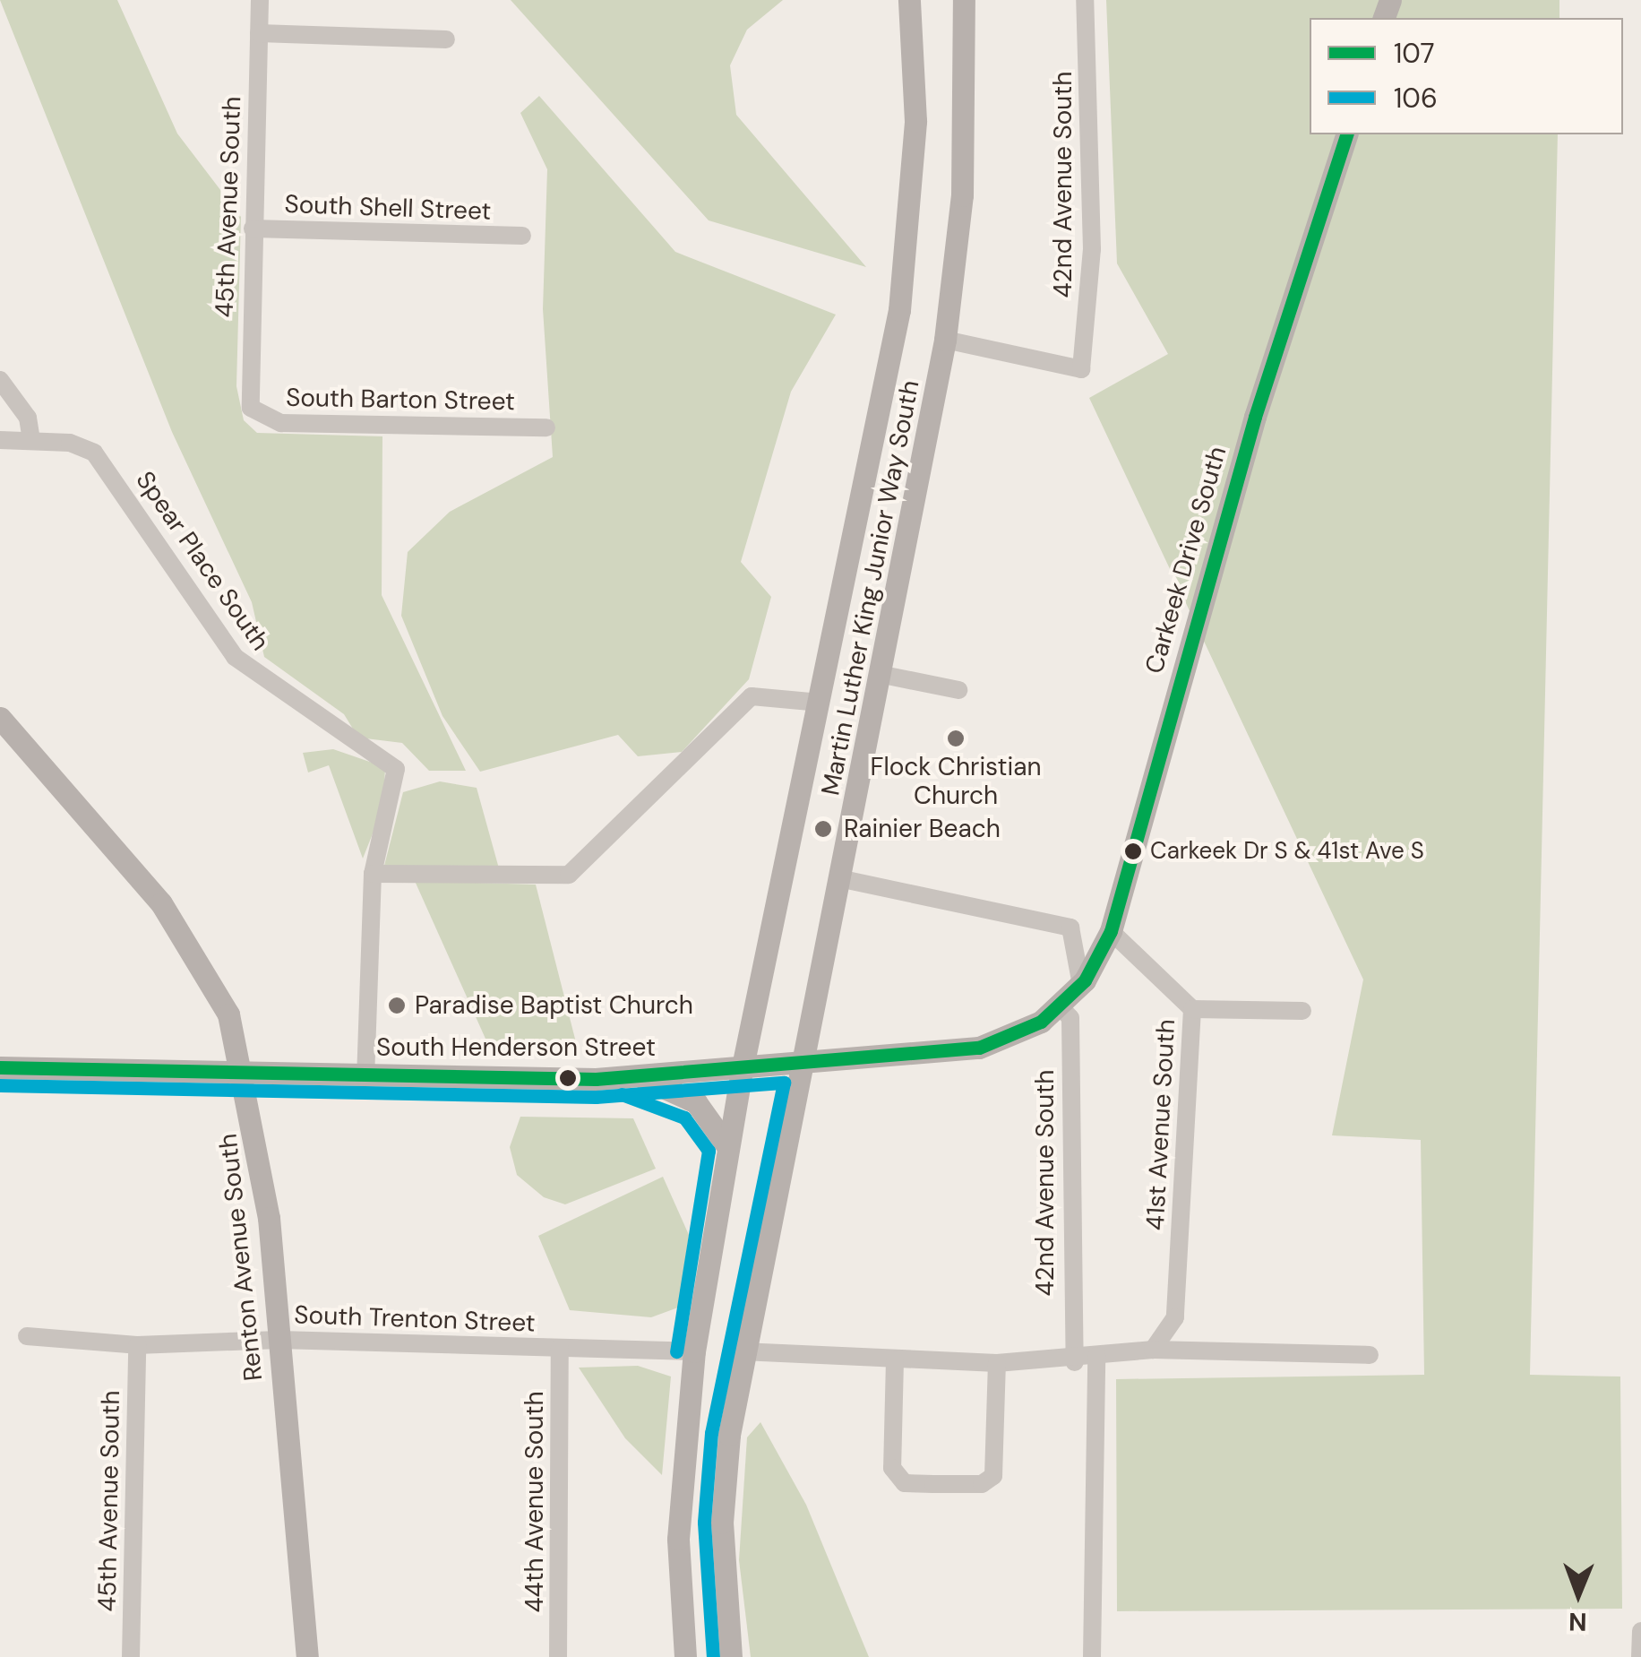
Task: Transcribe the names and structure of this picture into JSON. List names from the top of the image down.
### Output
{
  "streets": {
    "main road": [
      "Carkeek Drive South",
      "Martin Luther King Junior Way South",
      "South Henderson Street",
      "Renton Avenue South"
    ],
    "street": [
      "42nd Avenue South",
      "45th Avenue South",
      "South Shell Street",
      "South Barton Street",
      "Spear Place South",
      "41st Avenue South",
      "South Trenton Street",
      "44th Avenue South"
    ]
  },
  "crossings": [
    ["42nd Avenue South", "Carkeek Drive South"],
    ["42nd Avenue South", "Martin Luther King Junior Way South"],
    ["42nd Avenue South", "South Henderson Street"],
    ["45th Avenue South", "South Shell Street"],
    ["45th Avenue South", "South Barton Street"],
    ["45th Avenue South", "South Trenton Street"],
    ["Carkeek Drive South", "South Henderson Street"],
    ["Carkeek Drive South", "41st Avenue South"],
    ["Martin Luther King Junior Way South", "South Henderson Street"],
    ["Martin Luther King Junior Way South", "South Trenton Street"],
    ["South Henderson Street", "Renton Avenue South"],
    ["Renton Avenue South", "South Trenton Street"],
    ["South Trenton Street", "44th Avenue South"]
  ],
  "places": [
    "Flock Christian Church",
    "Rainier Beach",
    "Carkeek Dr S & 41st Ave S",
    "Paradise Baptist Church"
  ],
  "lines": ["transit line 107", "transit line 106"],
  "legend": ["107", "106"],
  "north": "bottom"
}
